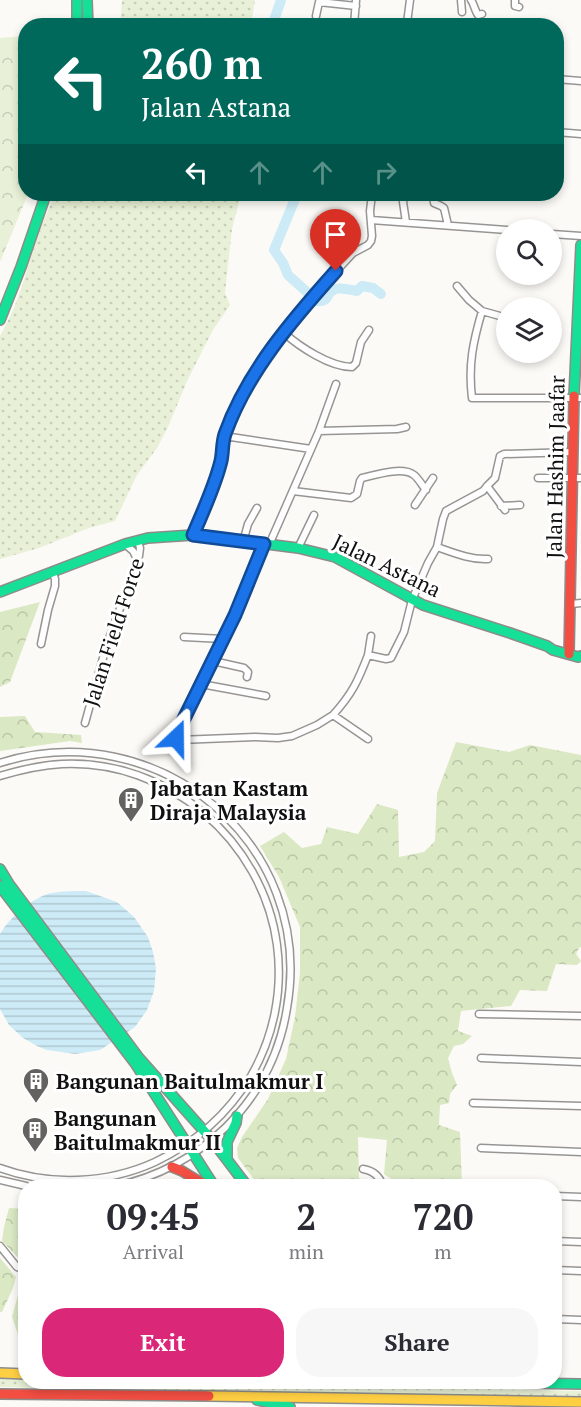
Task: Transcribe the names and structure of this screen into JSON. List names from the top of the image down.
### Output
{
  "streets": {
    "street": ["Jalan Hashim Jaafar", "Jalan Astana", "Jalan Field Force"]
  },
  "crossings": [
    ["Jalan Hashim Jaafar", "Jalan Astana"],
    ["Jalan Astana", "Jalan Field Force"]
  ],
  "places": {
    "building": ["Jabatan Kastam Diraja Malaysia", "Bangunan Baitulmakmur I", "Bangunan Baitulmakmur II"]
  },
  "page": {
    "turn": ["260 m", "Jalan Astana"],
    "eta": [
      "09:45",
      "Arrival",
      "2",
      "min",
      "720",
      "m"
    ],
    "buttons": ["Exit", "Share"]
  }
}
